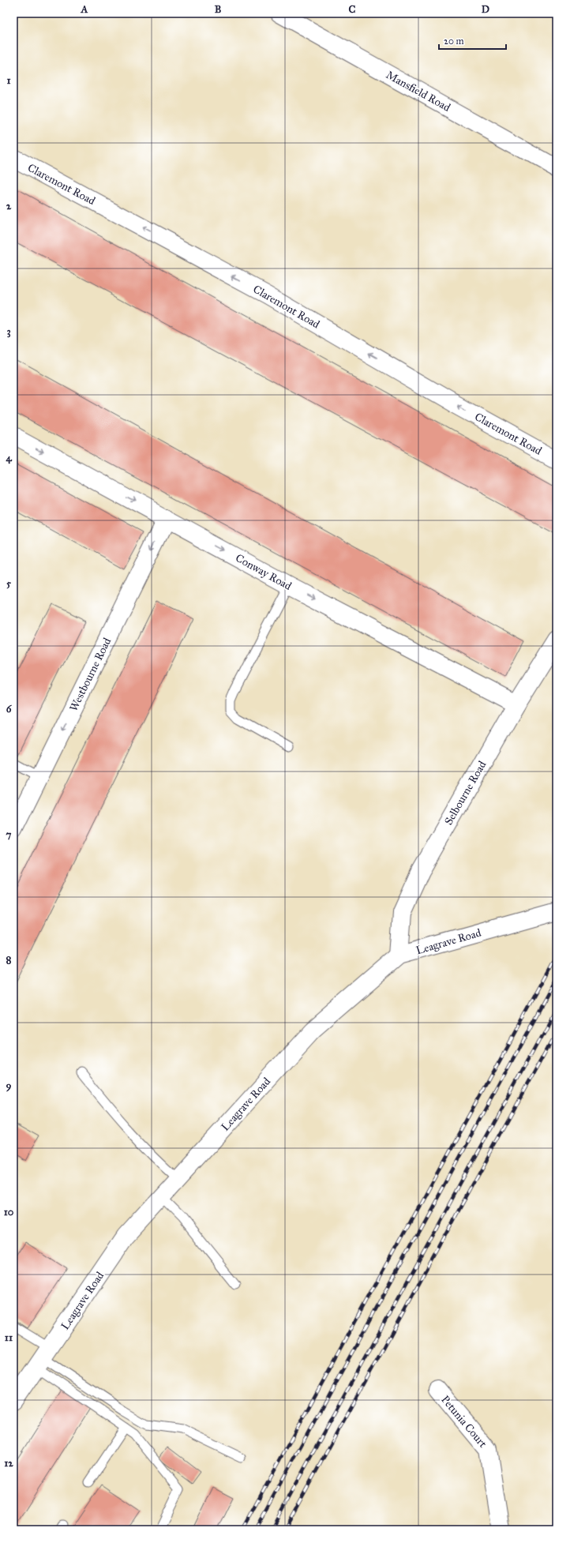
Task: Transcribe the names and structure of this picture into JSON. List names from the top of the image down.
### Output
{
  "streets": {
    "street": [
      "Mansfield Road",
      "Claremont Road",
      "Conway Road",
      "Westbourne Road",
      "Selbourne Road",
      "Leagrave Road",
      "Petunia Court"
    ]
  },
  "crossings": [
    ["Conway Road", "Westbourne Road"],
    ["Conway Road", "Selbourne Road"],
    ["Selbourne Road", "Leagrave Road"]
  ],
  "one_way": ["Claremont Road", "Conway Road", "Westbourne Road"],
  "scale_bar": "20 m",
  "grid": {
    "columns": [
      "A",
      "B",
      "C",
      "D"
    ],
    "rows": [
      "1",
      "2",
      "3",
      "4",
      "5",
      "6",
      "7",
      "8",
      "9",
      "10",
      "11",
      "12"
    ]
  }
}
